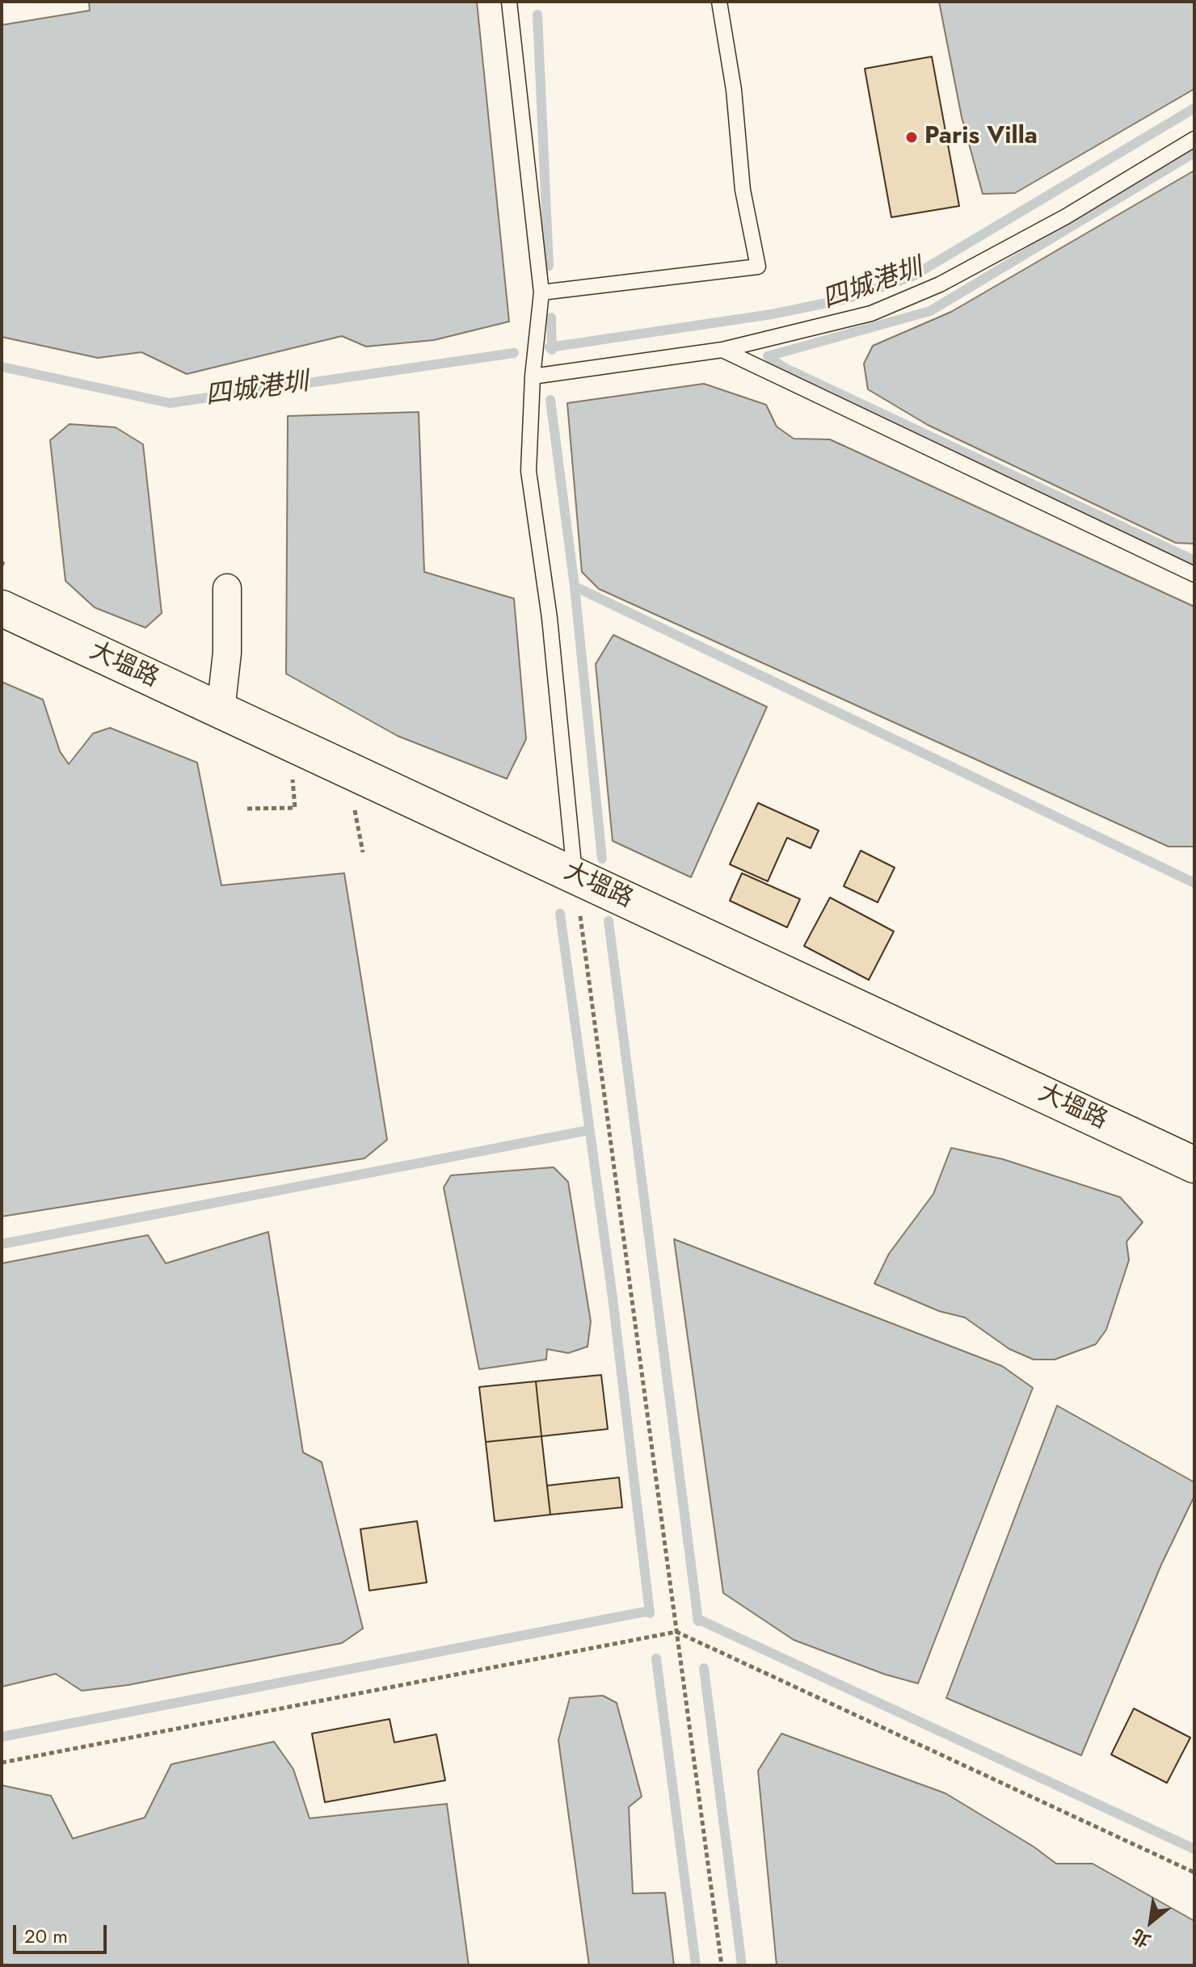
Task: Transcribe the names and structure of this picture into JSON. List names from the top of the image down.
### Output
{
  "streets": {
    "street": ["大塭路"]
  },
  "water": ["四城港圳"],
  "places": ["Paris Villa"],
  "scale_bar": "20 m",
  "north": "bottom left"
}
